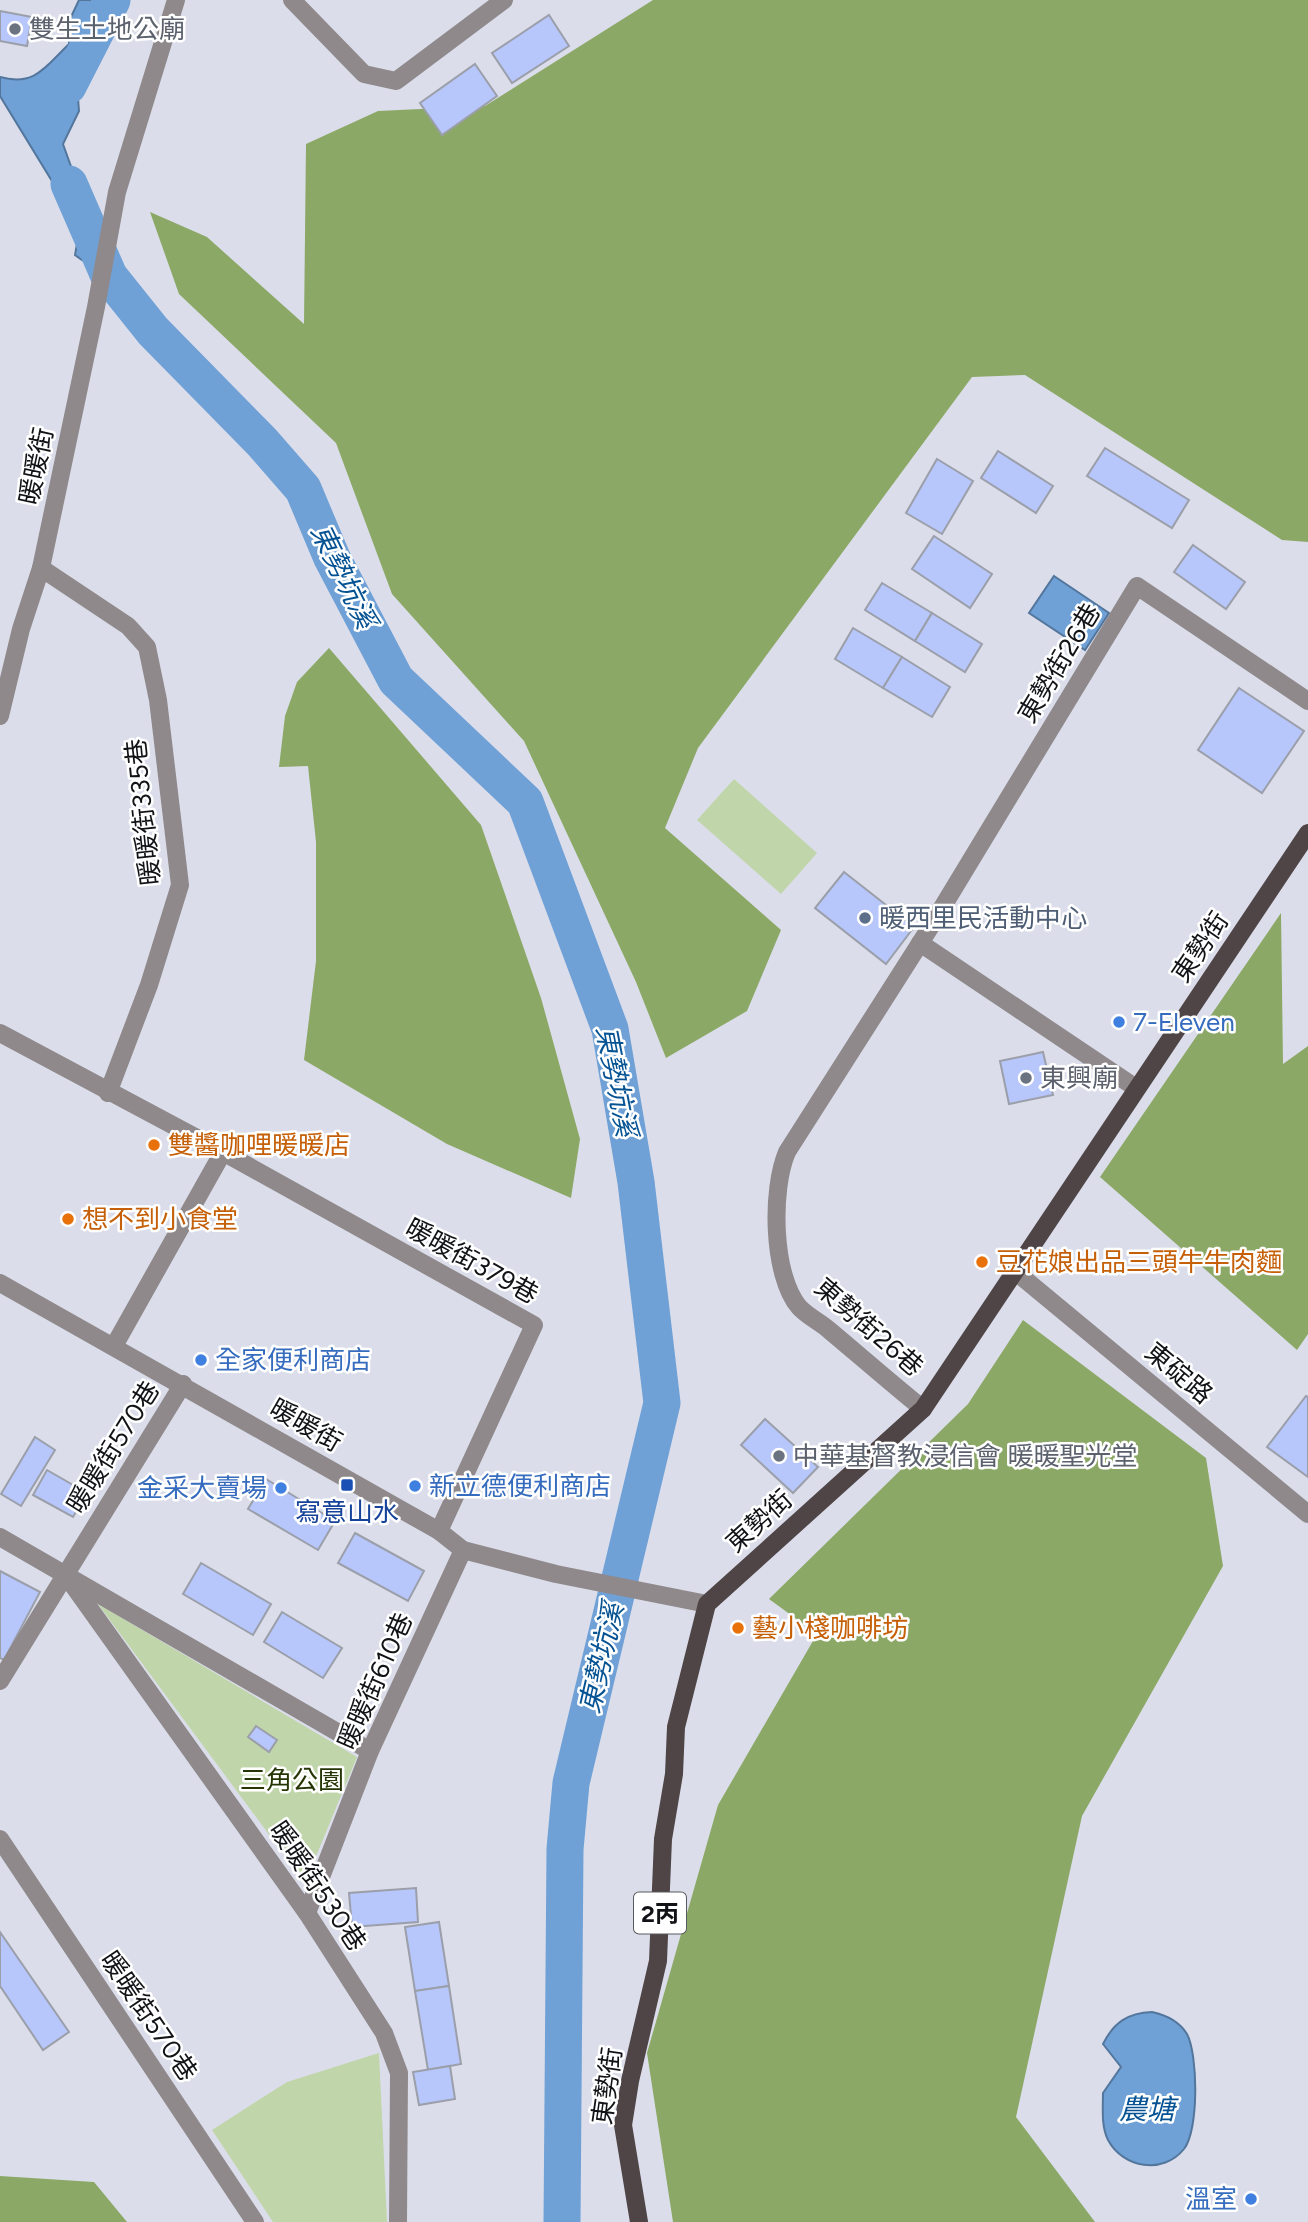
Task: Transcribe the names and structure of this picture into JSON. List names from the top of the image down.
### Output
{
  "streets": {
    "main road": ["東勢街", "2丙"],
    "street": [
      "暖暖街",
      "東勢街26巷",
      "暖暖街335巷",
      "暖暖街379巷",
      "東碇路",
      "暖暖街570巷",
      "暖暖街610巷",
      "暖暖街530巷"
    ]
  },
  "crossings": [
    ["暖暖街", "暖暖街335巷"],
    ["暖暖街", "東勢街"],
    ["暖暖街", "暖暖街379巷"],
    ["暖暖街", "暖暖街570巷"],
    ["暖暖街", "暖暖街610巷"],
    ["東勢街26巷", "東勢街"],
    ["暖暖街335巷", "暖暖街379巷"],
    ["東勢街", "東碇路"],
    ["暖暖街570巷", "暖暖街530巷"],
    ["暖暖街610巷", "暖暖街530巷"]
  ],
  "water": ["東勢坑溪", "農塘"],
  "parks": ["三角公園"],
  "places": {
    "other": [
      "雙生土地公廟",
      "暖西里民活動中心",
      "7-Eleven",
      "東興廟",
      "雙醬咖哩暖暖店",
      "想不到小食堂",
      "豆花娘出品三頭牛牛肉麵",
      "全家便利商店",
      "中華基督教浸信會 暖暖聖光堂",
      "新立德便利商店",
      "金采大賣場",
      "藝小棧咖啡坊",
      "溫室"
    ],
    "transit": ["寫意山水"]
  }
}
